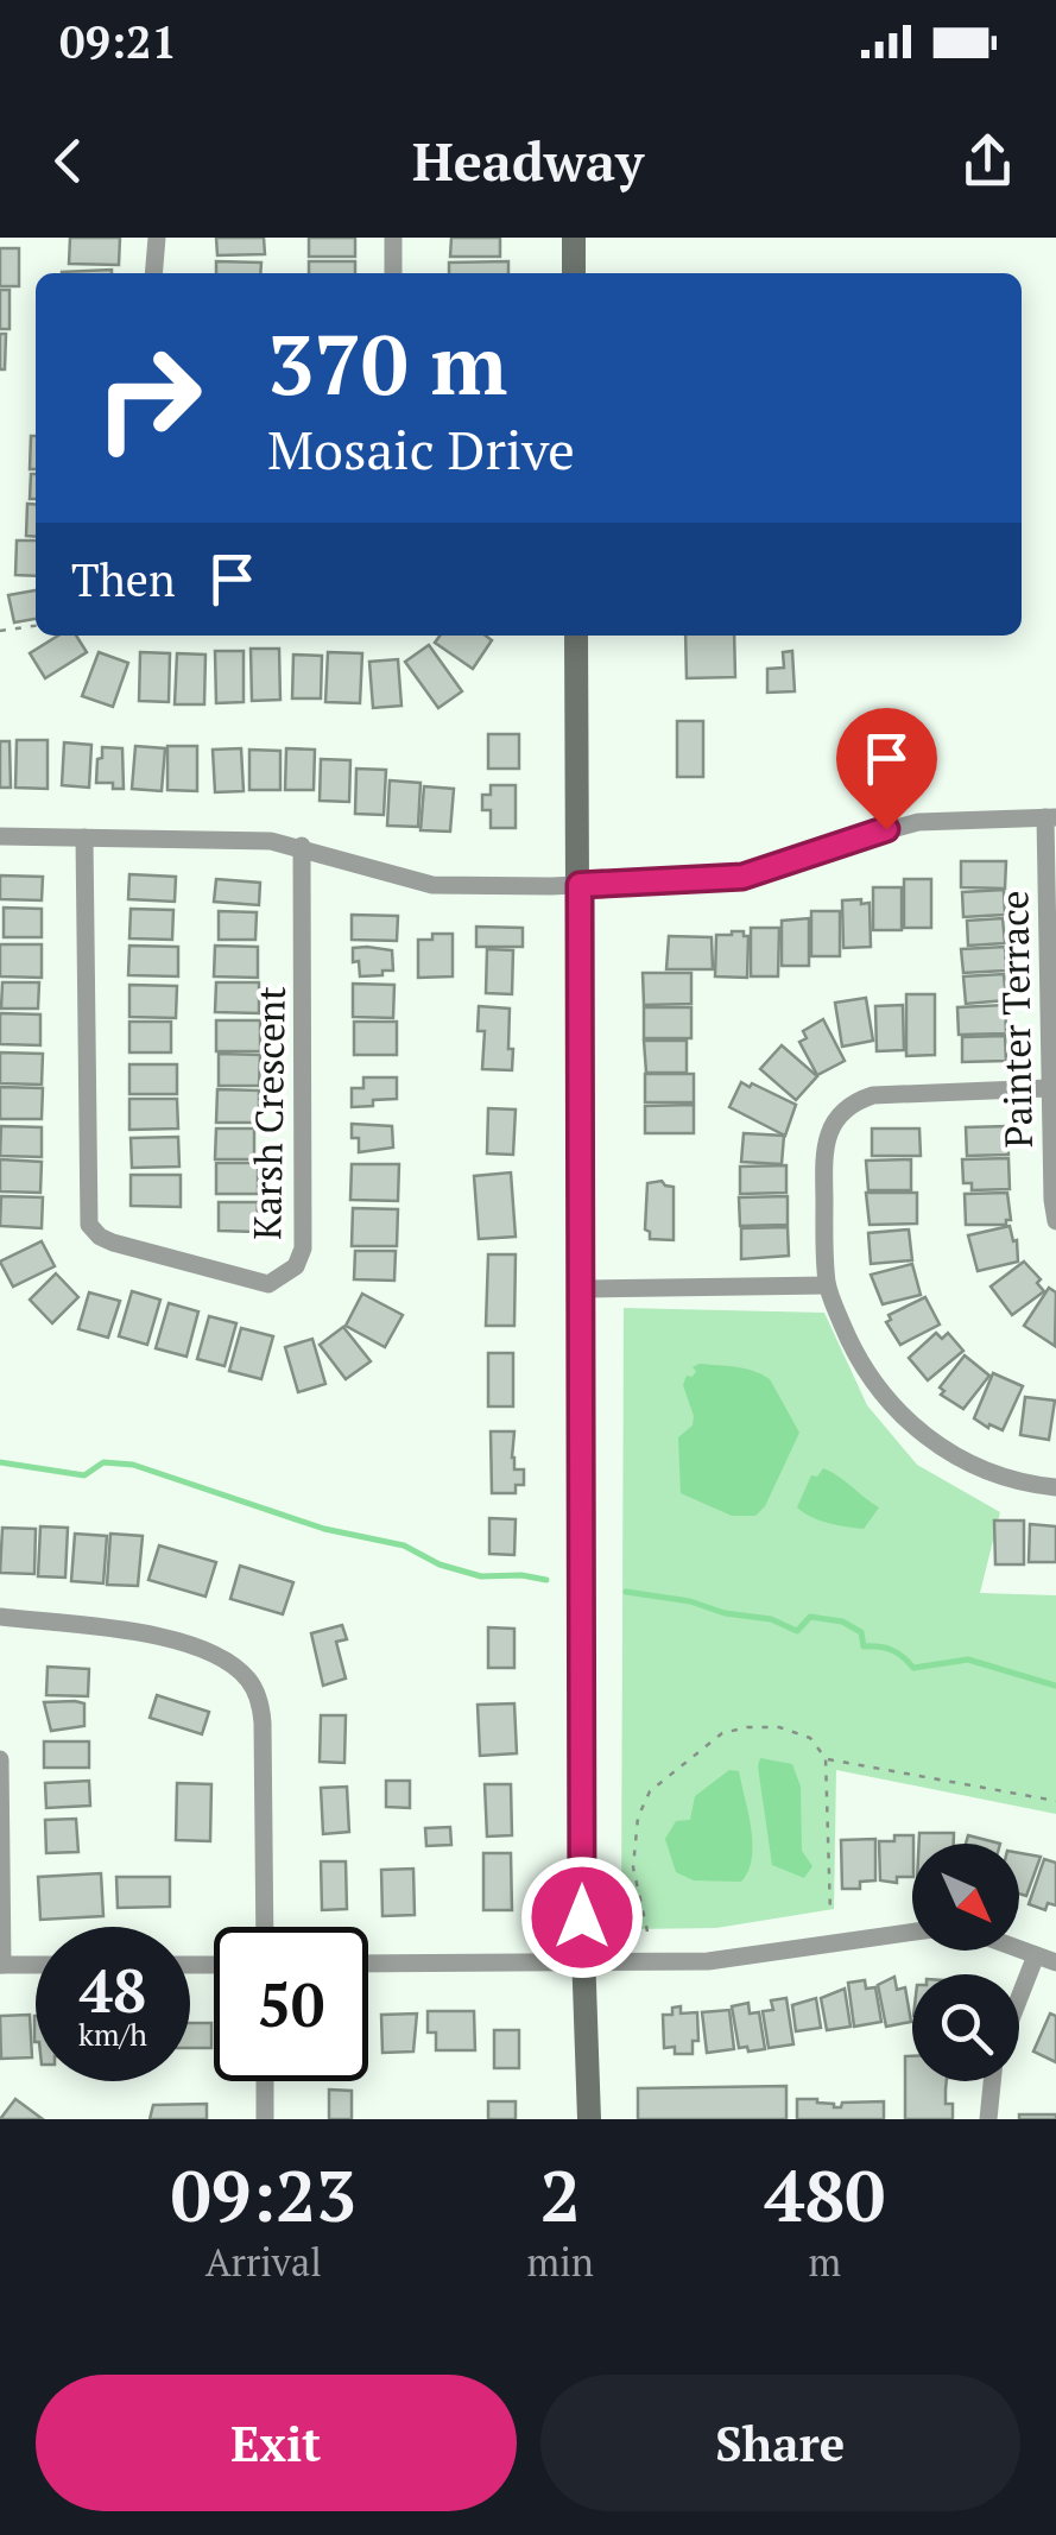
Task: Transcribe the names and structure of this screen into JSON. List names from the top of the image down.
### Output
{
  "streets": {
    "street": ["Painter Terrace", "Karsh Crescent"]
  },
  "north": "bottom right",
  "page": {
    "status": "09:21",
    "header": "Headway",
    "turn": ["370 m", "Mosaic Drive"],
    "then": "Then",
    "speed": "48 km/h",
    "limit": "50",
    "eta": [
      "09:23",
      "Arrival",
      "2",
      "min",
      "480",
      "m"
    ],
    "buttons": ["Exit", "Share"]
  }
}
